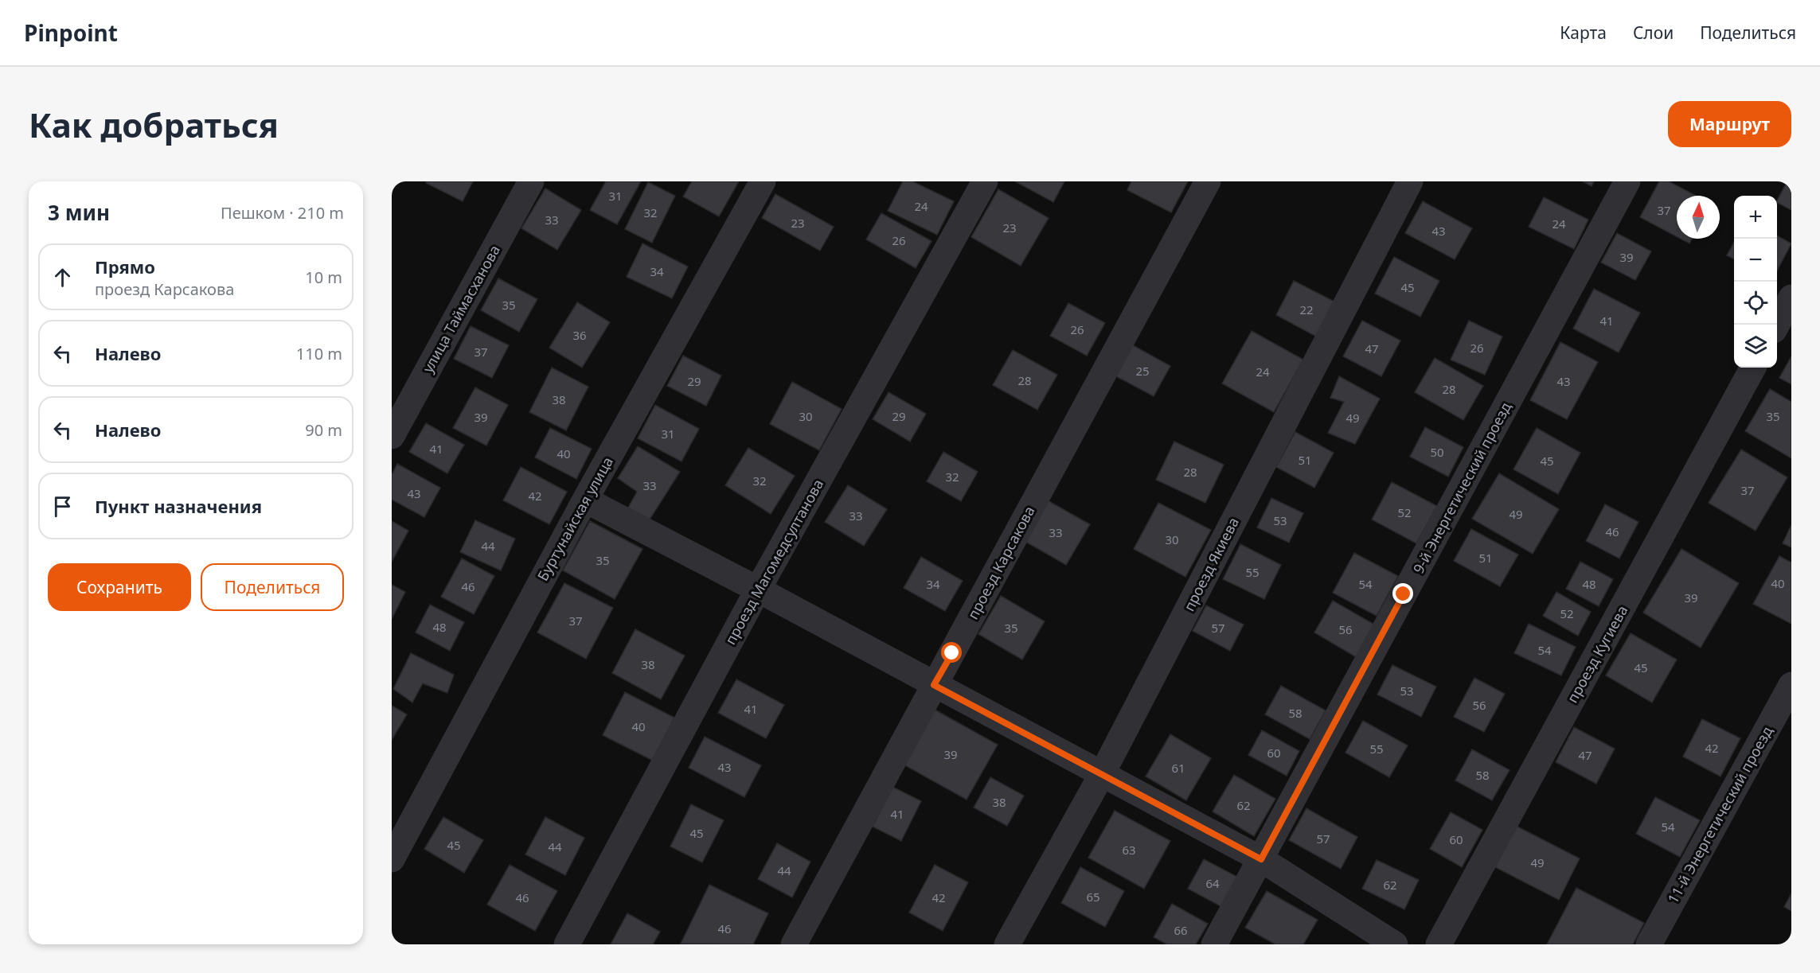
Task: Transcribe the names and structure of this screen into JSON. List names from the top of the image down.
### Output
{
  "streets": {
    "street": [
      "улица Таймасханова",
      "9-й Энергетический проезд",
      "Буртунайская улица",
      "проезд Магомедсултанова",
      "проезд Карсакова",
      "проезд Якиева",
      "проезд Кугиева",
      "11-й Энергетический проезд"
    ]
  },
  "house_numbers": [
    "31",
    "24",
    "37",
    "32",
    "33",
    "23",
    "24",
    "23",
    "43",
    "26",
    "39",
    "34",
    "45",
    "35",
    "22",
    "41",
    "26",
    "36",
    "26",
    "47",
    "37",
    "25",
    "24",
    "28",
    "29",
    "43",
    "28",
    "38",
    "30",
    "29",
    "35",
    "39",
    "49",
    "31",
    "41",
    "50",
    "40",
    "51",
    "45",
    "28",
    "32",
    "32",
    "33",
    "37",
    "43",
    "42",
    "52",
    "49",
    "33",
    "53",
    "46",
    "33",
    "30",
    "44",
    "51",
    "35",
    "55",
    "40",
    "34",
    "54",
    "48",
    "46",
    "39",
    "52",
    "37",
    "48",
    "35",
    "57",
    "56",
    "54",
    "38",
    "45",
    "53",
    "56",
    "41",
    "58",
    "40",
    "42",
    "55",
    "60",
    "39",
    "47",
    "43",
    "61",
    "58",
    "38",
    "62",
    "41",
    "54",
    "45",
    "57",
    "60",
    "45",
    "44",
    "63",
    "49",
    "44",
    "64",
    "62",
    "65",
    "46",
    "42",
    "46",
    "66"
  ],
  "north": "top",
  "page": {
    "header": "Pinpoint",
    "nav": ["Карта", "Слои", "Поделиться"],
    "buttons": [
      "Маршрут",
      ["Сохранить", "Поделиться"]
    ],
    "title": "Как добраться",
    "heading": ["3 мин", "Пешком · 210 m"],
    "map_buttons": ["+", "−"],
    "list": [
      ["Прямо", "проезд Карсакова", "10 m"],
      ["Налево", "110 m"],
      ["Налево", "90 m"],
      "Пункт назначения"
    ]
  }
}
